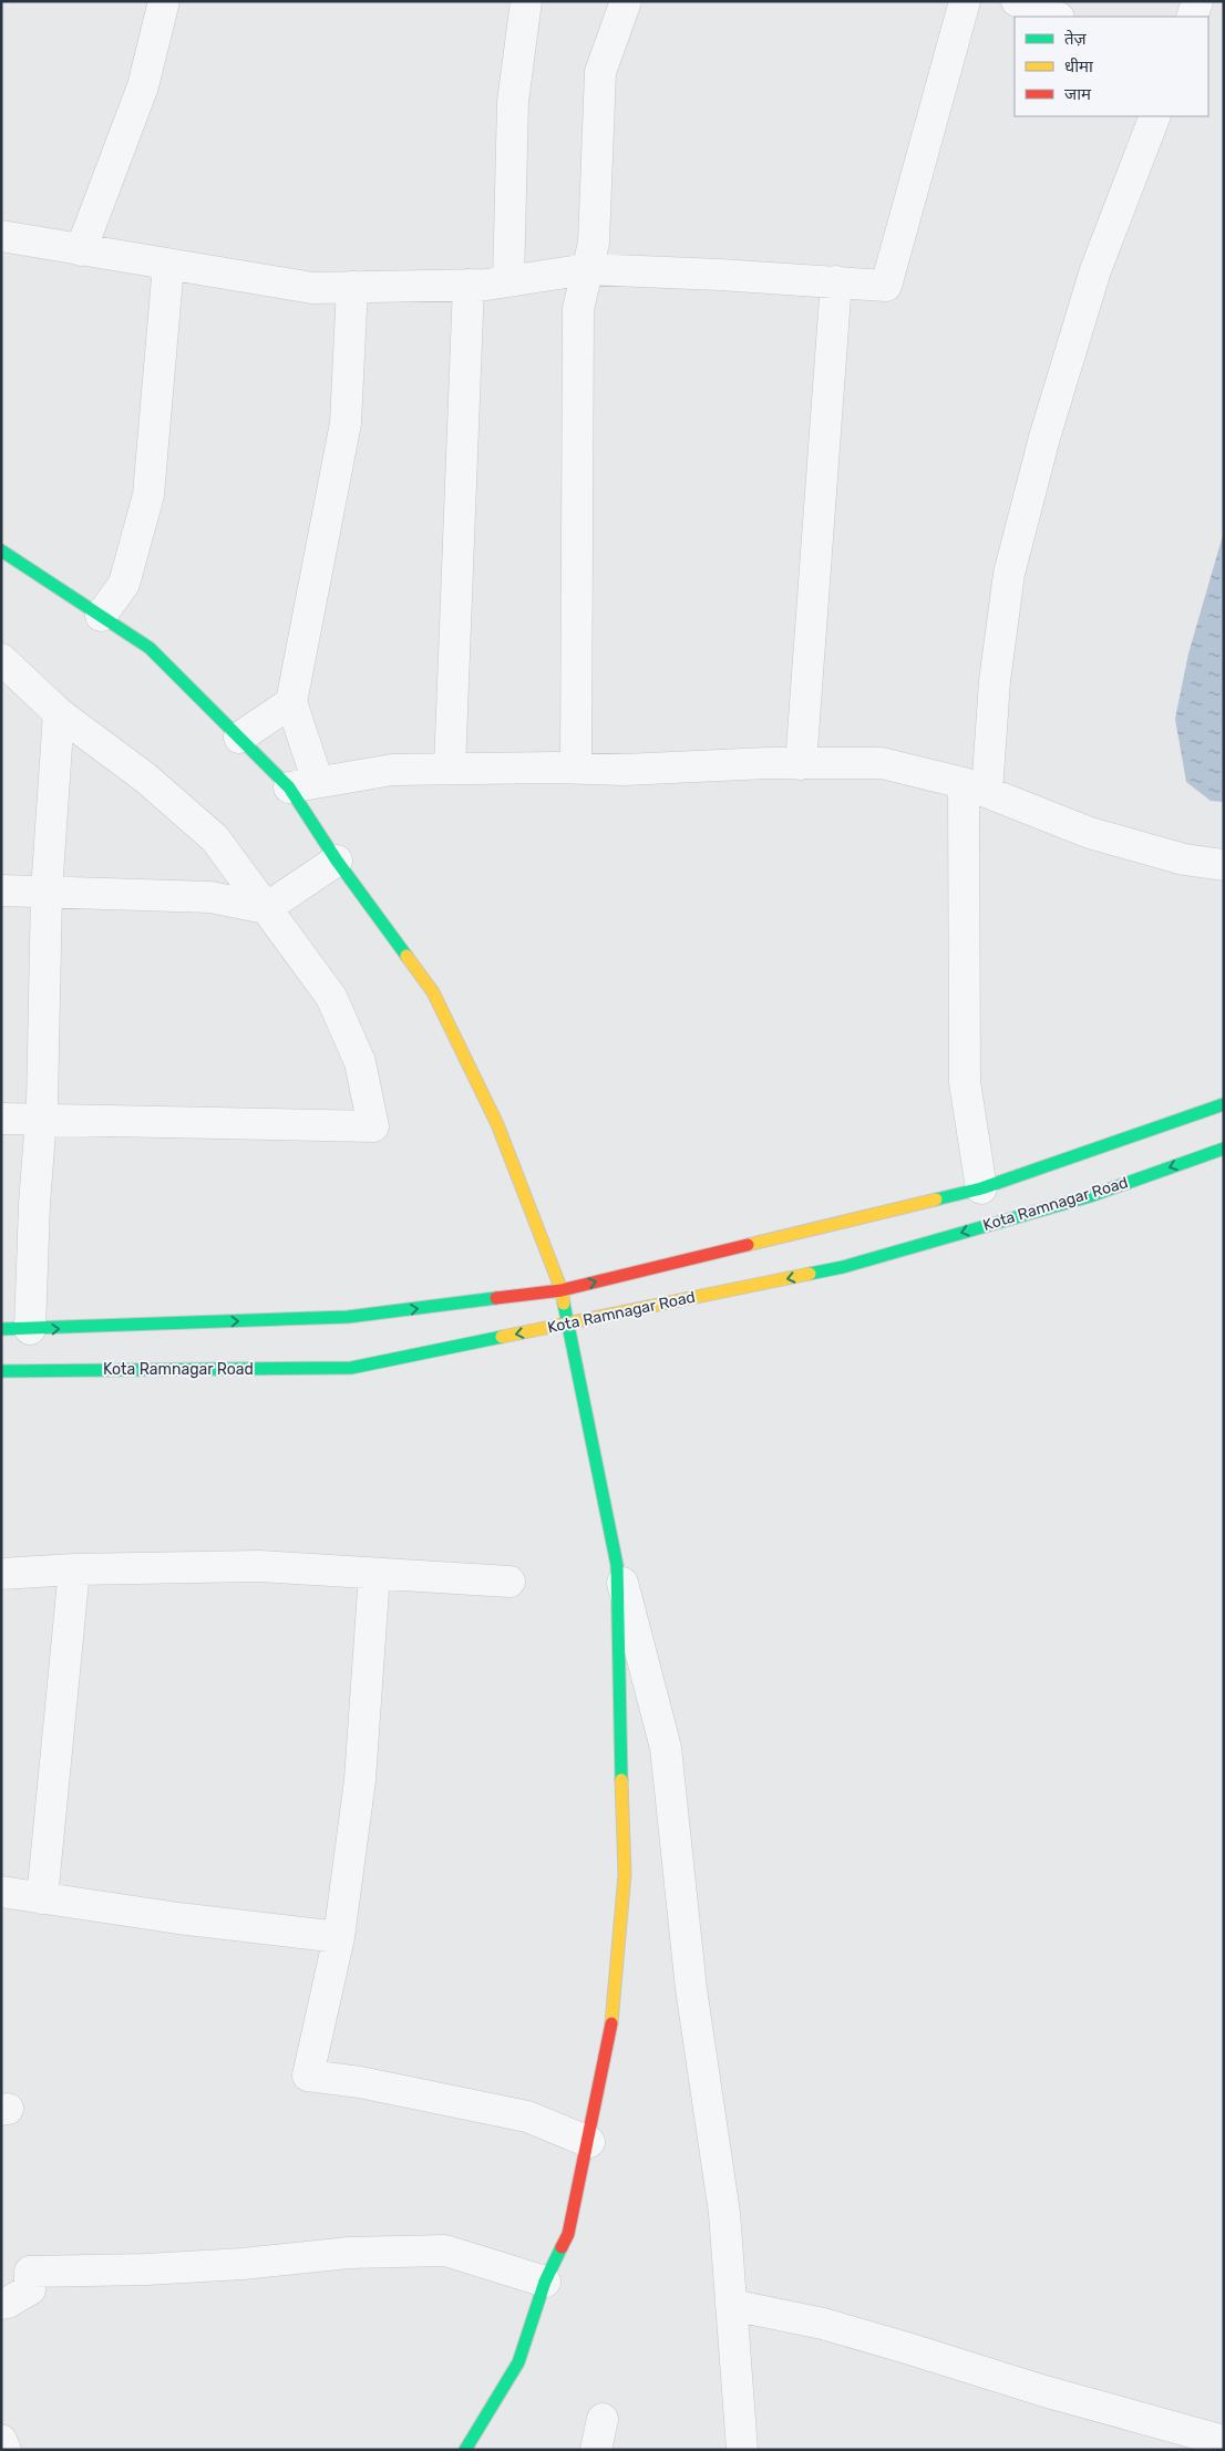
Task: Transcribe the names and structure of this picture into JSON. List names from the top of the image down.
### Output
{
  "streets": {
    "street": ["Kota Ramnagar Road"]
  },
  "legend": ["तेज़", "धीमा", "जाम"]
}
